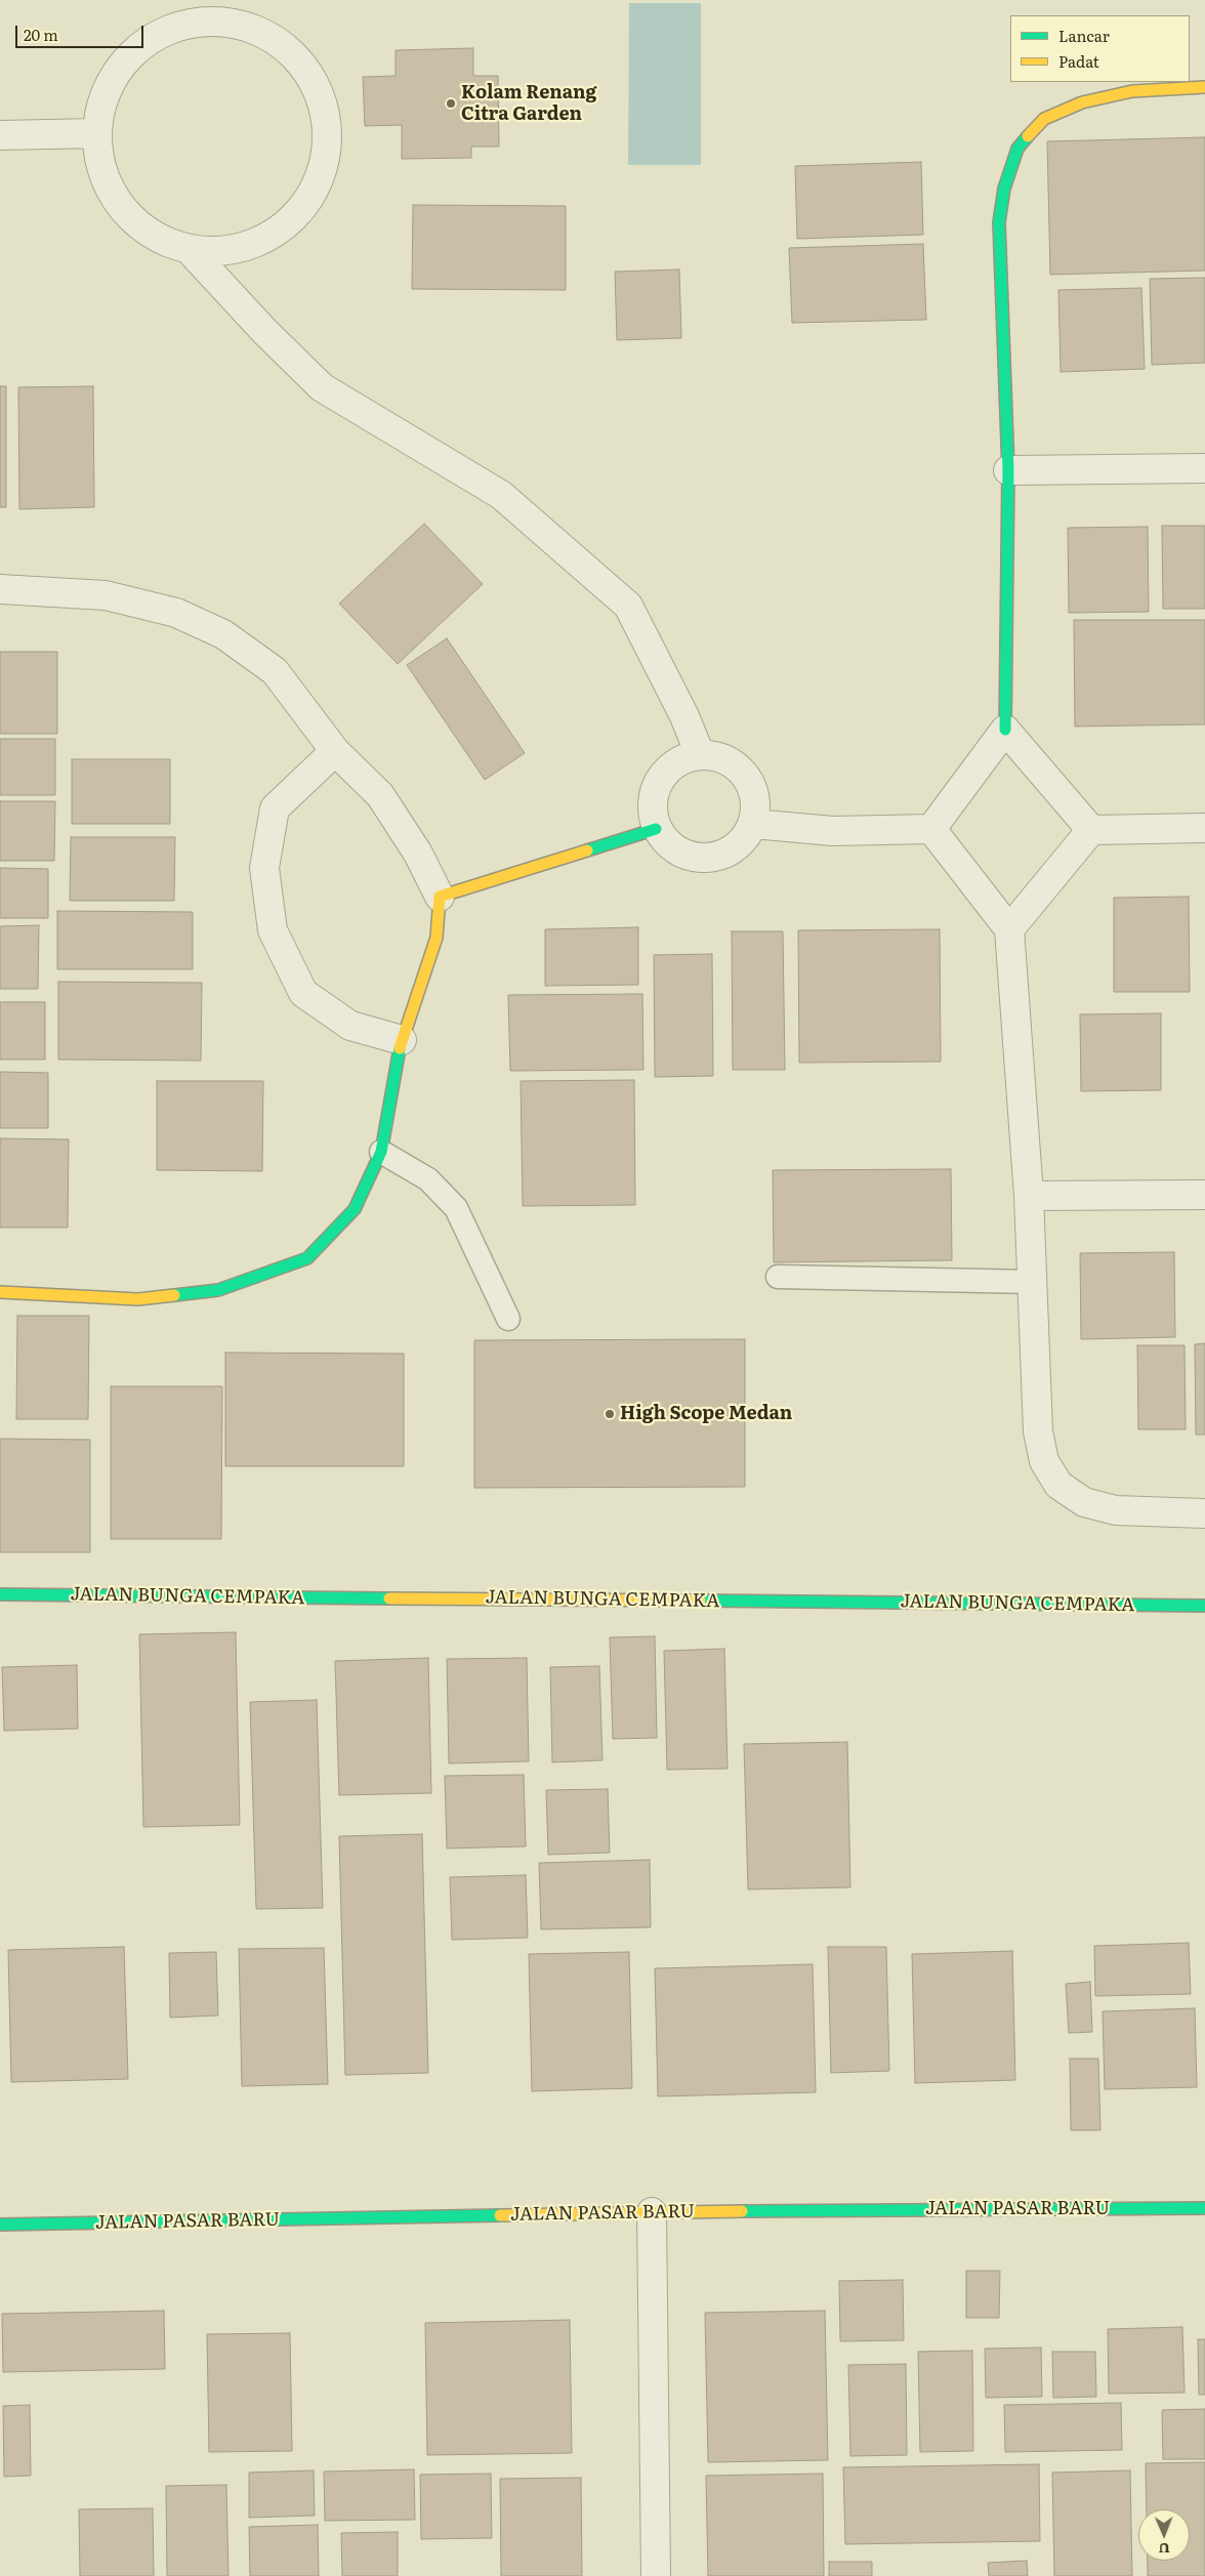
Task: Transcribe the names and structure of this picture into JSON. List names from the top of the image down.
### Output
{
  "streets": {
    "street": ["JALAN BUNGA CEMPAKA", "JALAN PASAR BARU"]
  },
  "places": ["Kolam Renang Citra Garden", "High Scope Medan"],
  "legend": ["Lancar", "Padat"],
  "scale_bar": "20 m",
  "north": "bottom"
}
